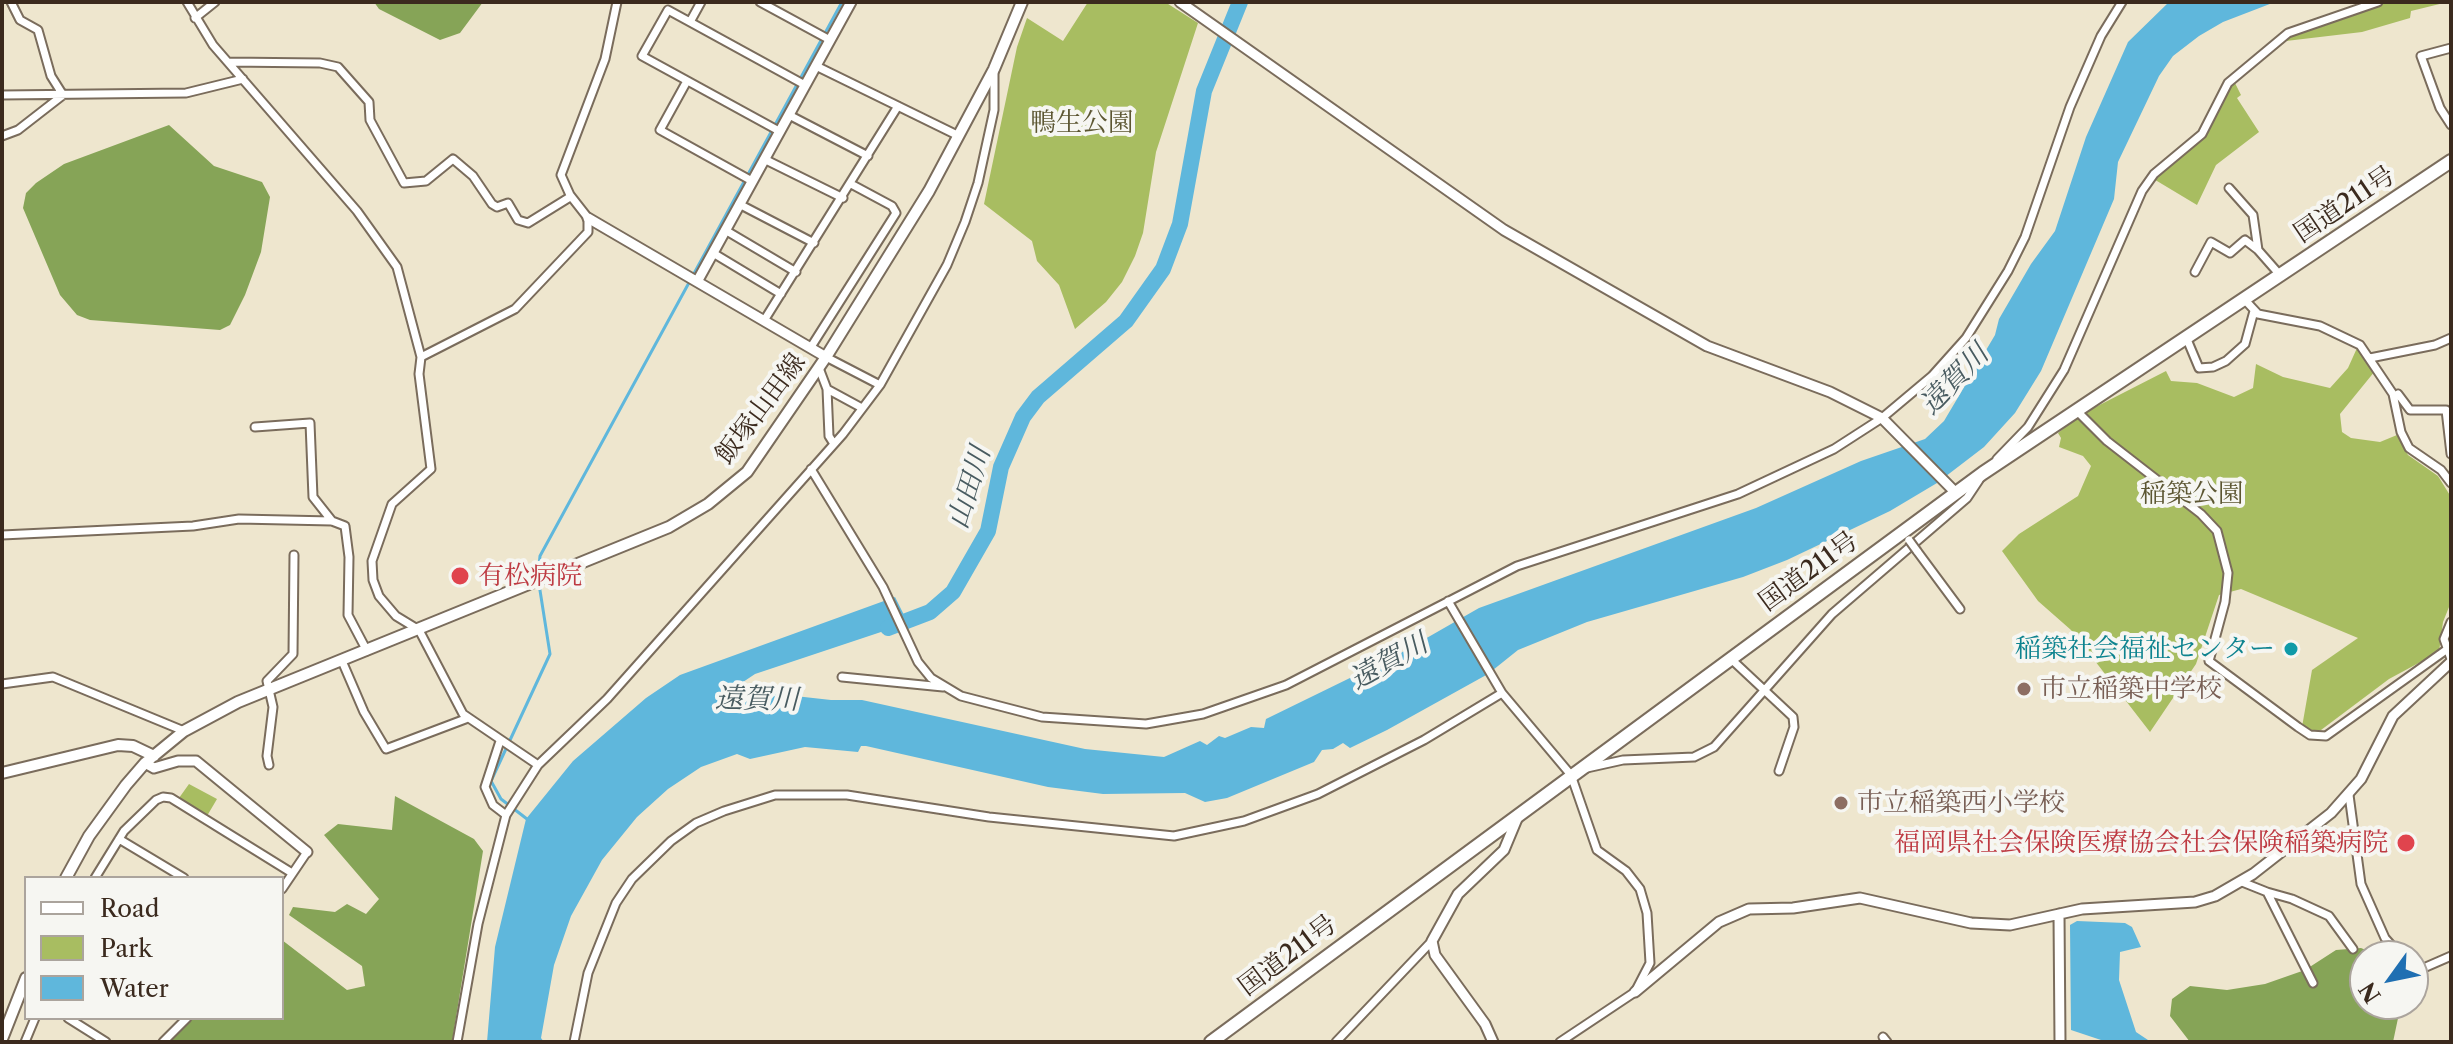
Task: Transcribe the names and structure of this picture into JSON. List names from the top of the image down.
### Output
{
  "streets": {
    "highway": ["国道211号"],
    "main road": ["飯塚山田線"]
  },
  "water": ["遠賀川", "山田川"],
  "parks": ["鴨生公園", "稲築公園"],
  "places": [
    "有松病院",
    "稲築社会福祉センター",
    "市立稲築中学校",
    "市立稲築西小学校",
    "福岡県社会保険医療協会社会保険稲築病院"
  ],
  "legend": ["Road", "Park", "Water"],
  "north": "bottom left"
}
